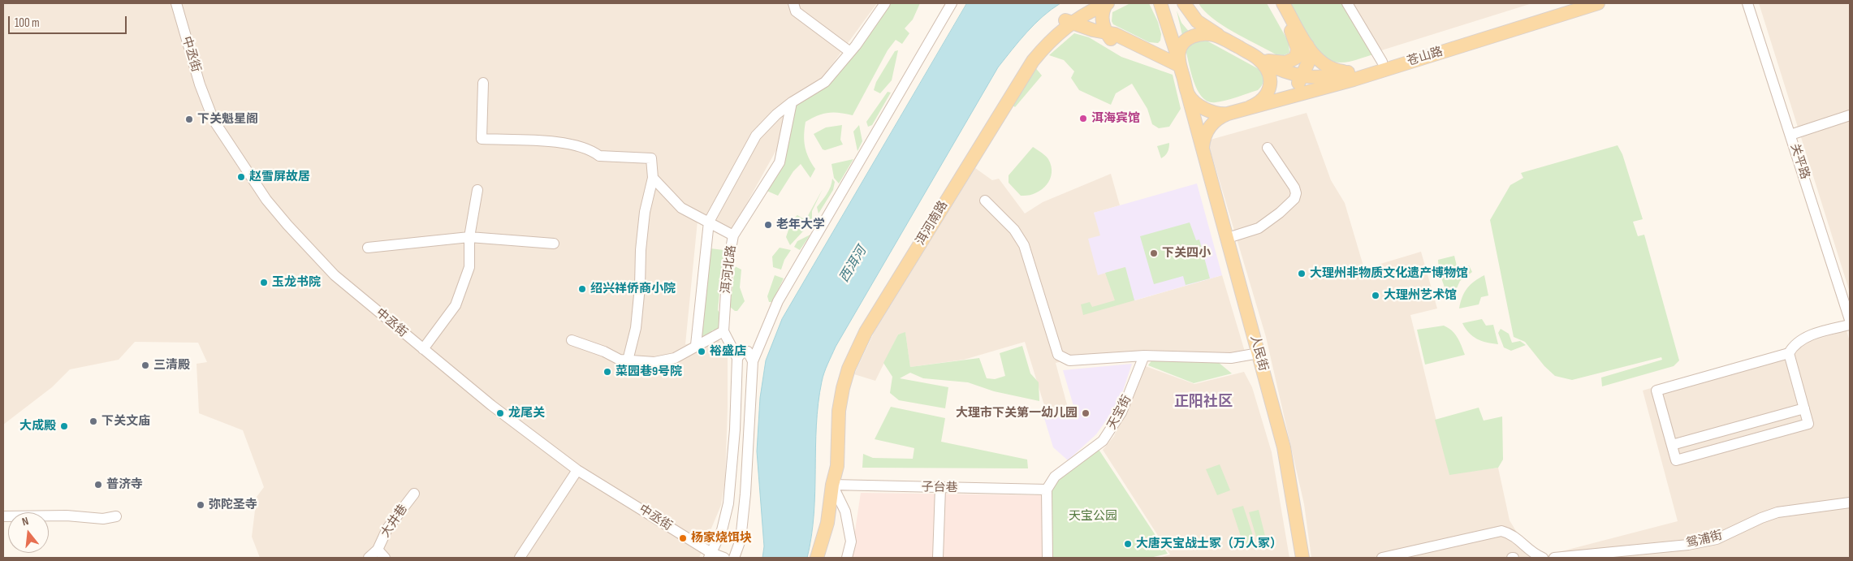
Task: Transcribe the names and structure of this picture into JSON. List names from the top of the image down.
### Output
{
  "streets": {
    "main road": ["苍山路", "洱河南路", "人民街"],
    "street": [
      "中丞街",
      "关平路",
      "洱河北路",
      "天宝街",
      "子台巷",
      "大井巷",
      "鸳浦街"
    ]
  },
  "crossings": [
    ["苍山路", "人民街"],
    ["洱河南路", "子台巷"],
    ["天宝街", "子台巷"]
  ],
  "districts": ["正阳社区"],
  "water": ["西洱河"],
  "parks": ["天宝公园"],
  "places": [
    "洱海宾馆",
    "下关魁星阁",
    "赵雪屏故居",
    "老年大学",
    "下关四小",
    "大理州非物质文化遗产博物馆",
    "玉龙书院",
    "绍兴祥侨商小院",
    "大理州艺术馆",
    "裕盛店",
    "三清殿",
    "菜园巷9号院",
    "龙尾关",
    "大理市下关第一幼儿园",
    "下关文庙",
    "大成殿",
    "普济寺",
    "弥陀圣寺",
    "杨家烧饵块",
    "大唐天宝战士冢（万人冢）"
  ],
  "scale_bar": "100 m",
  "north": "top"
}
